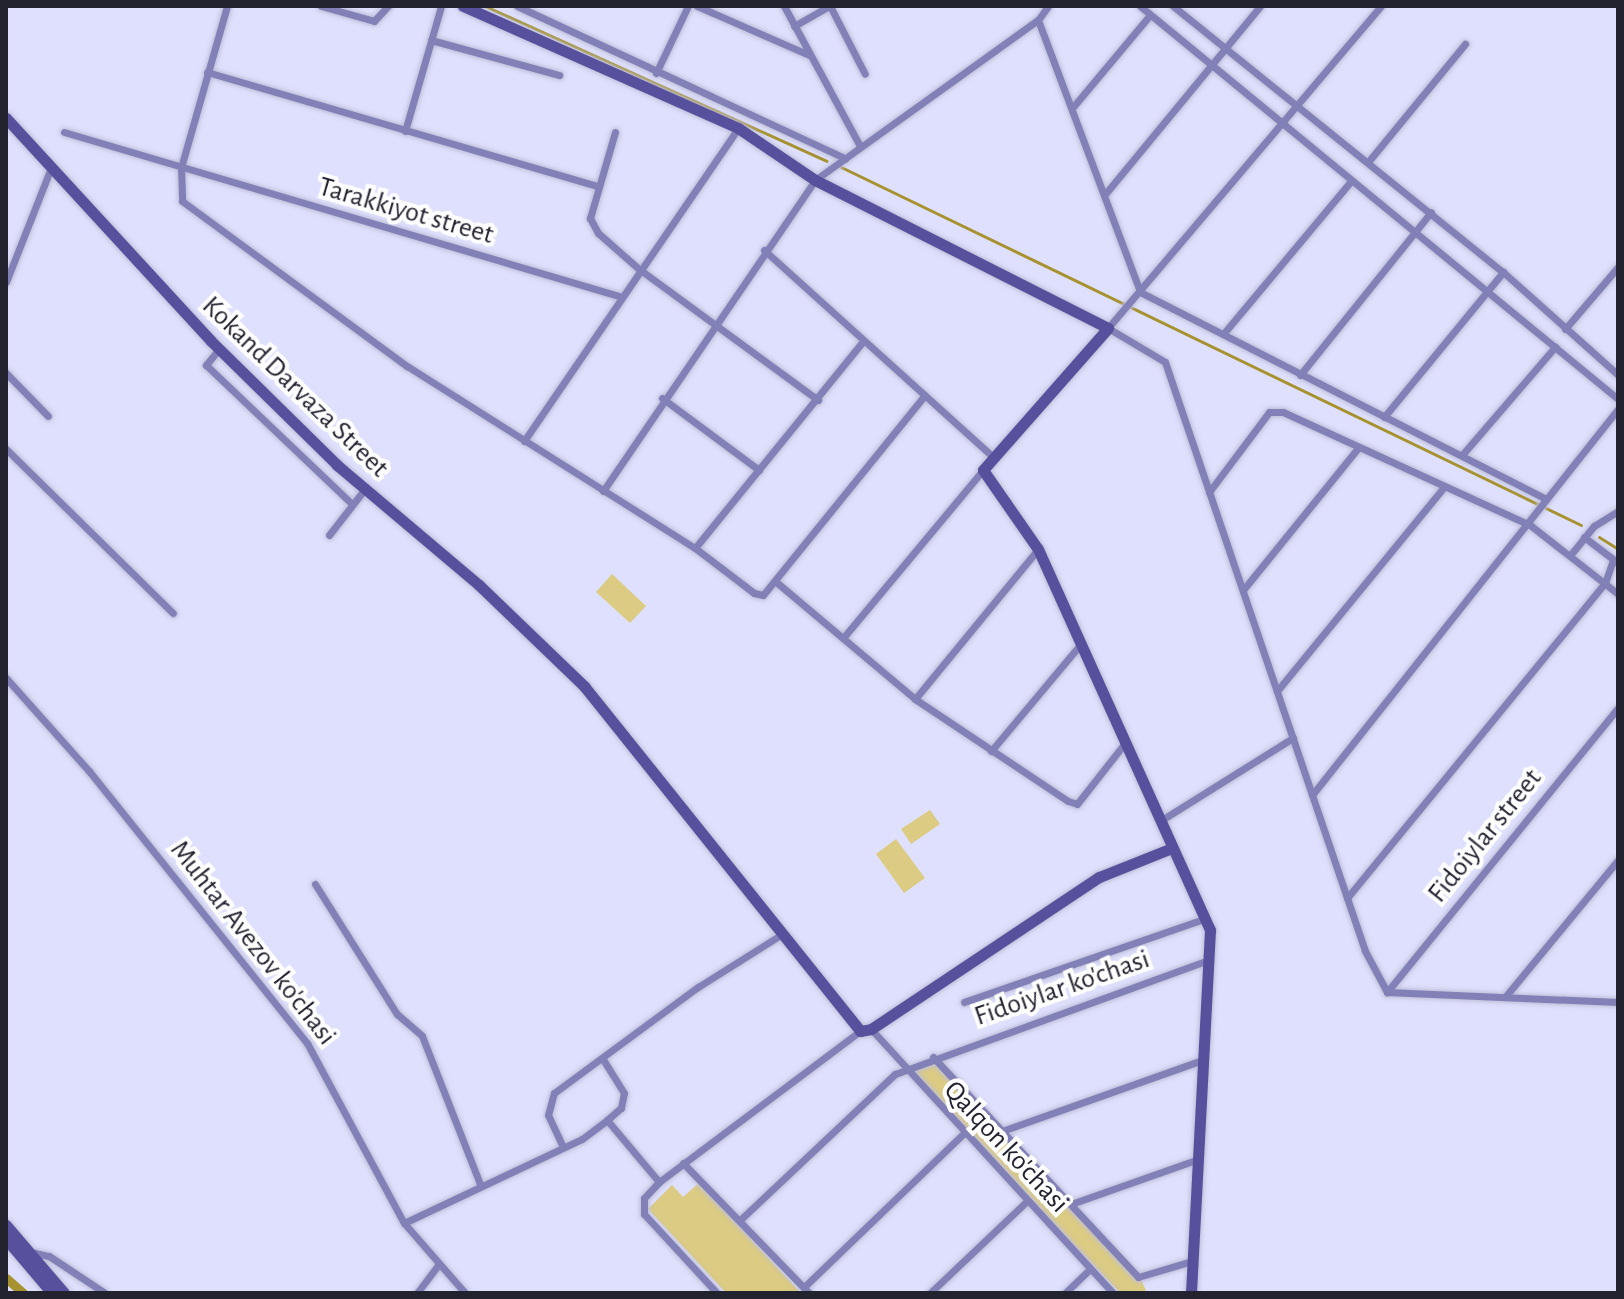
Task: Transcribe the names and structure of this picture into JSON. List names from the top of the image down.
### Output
{
  "streets": {
    "street": [
      "Tarakkiyot street",
      "Kokand Darvaza Street",
      "Fidoiylar street",
      "Muhtar Avezov ko'chasi",
      "Fidoiylar ko'chasi",
      "Qalqon ko'chasi"
    ]
  },
  "crossings": [
    ["Kokand Darvaza Street", "Qalqon ko'chasi"],
    ["Fidoiylar ko'chasi", "Qalqon ko'chasi"]
  ]
}
